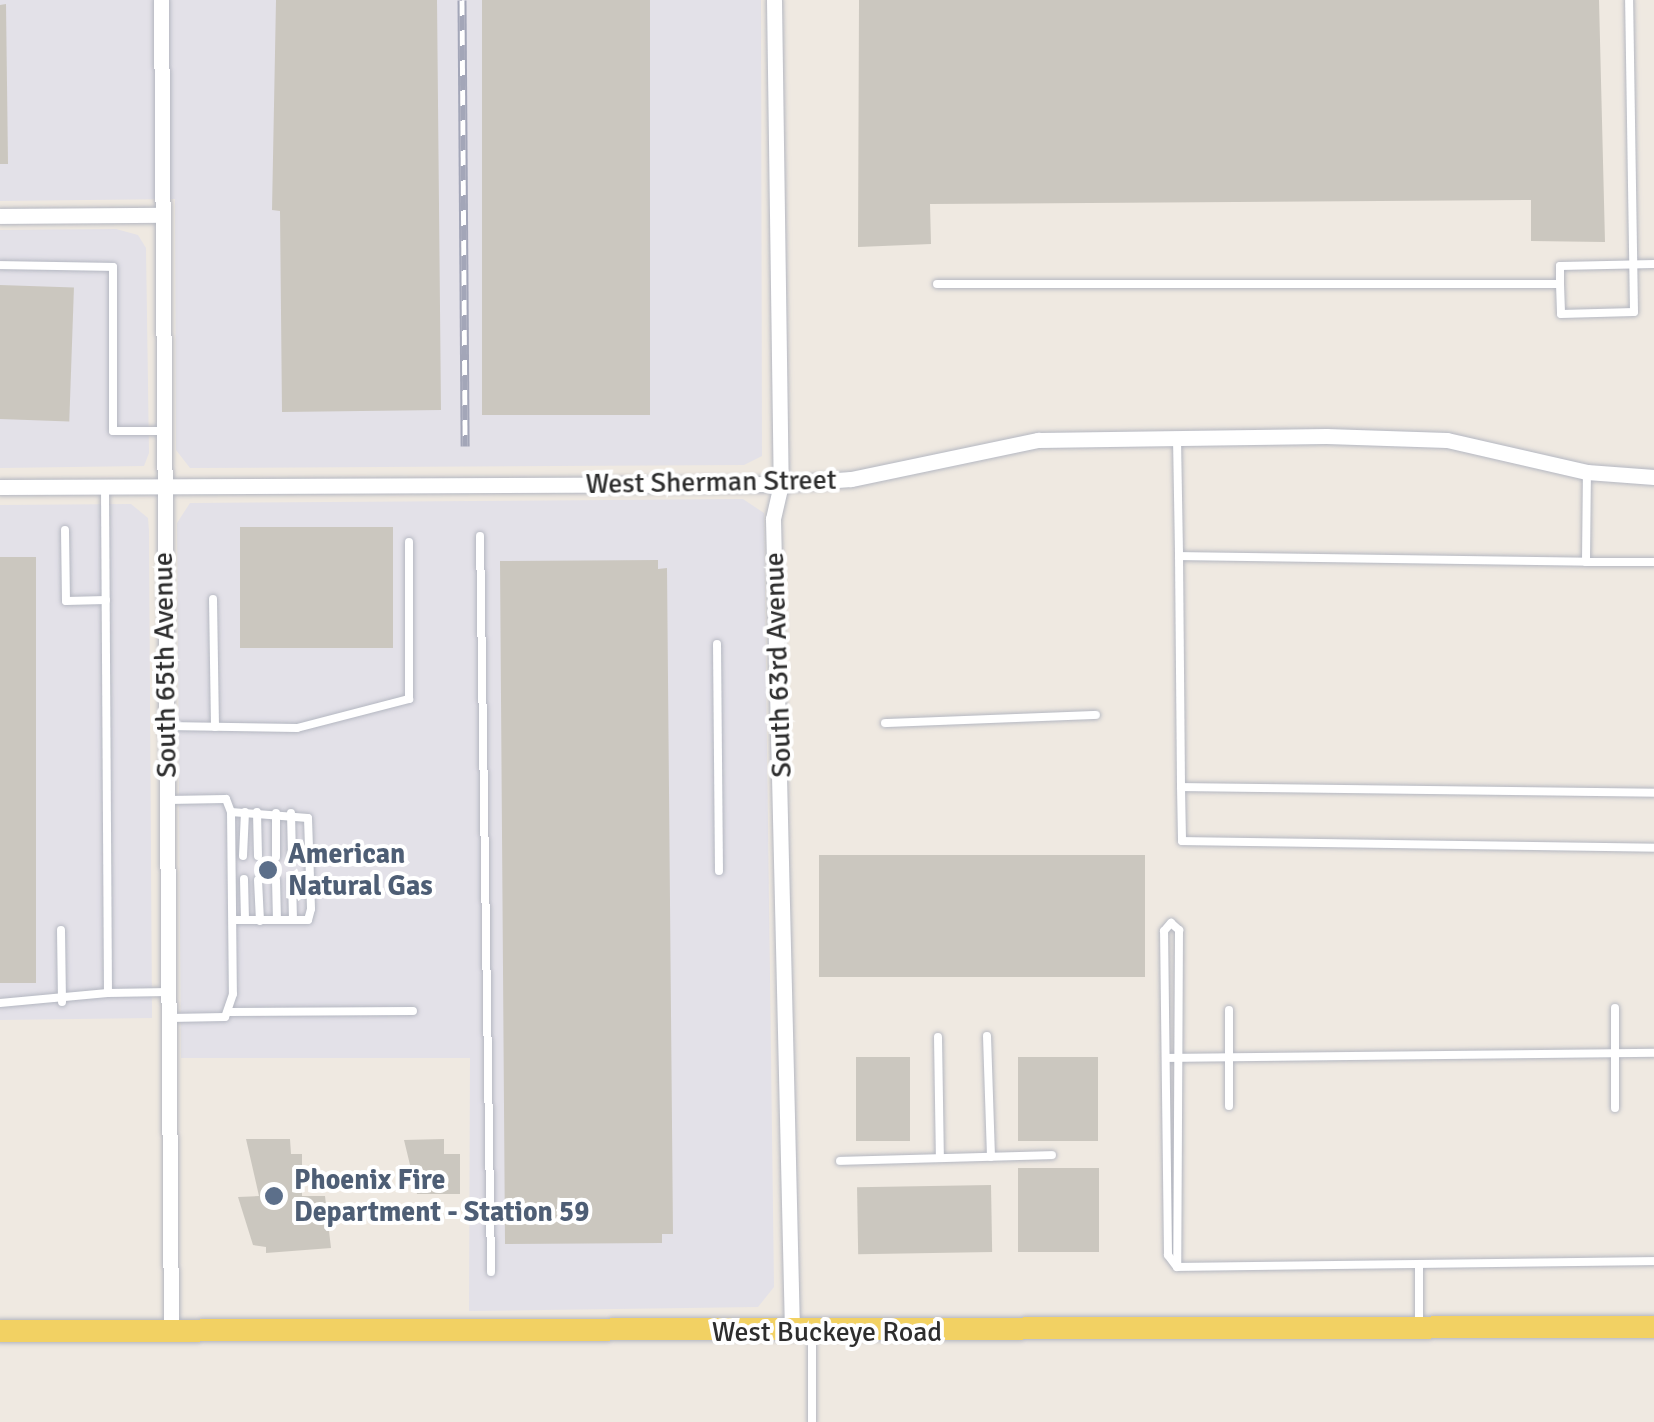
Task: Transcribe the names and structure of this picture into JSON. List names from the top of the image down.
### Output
{
  "streets": {
    "main road": ["West Buckeye Road"],
    "street": ["West Sherman Street", "South 65th Avenue", "South 63rd Avenue"]
  },
  "crossings": [
    ["West Sherman Street", "South 65th Avenue"],
    ["West Sherman Street", "South 63rd Avenue"],
    ["South 65th Avenue", "West Buckeye Road"],
    ["South 63rd Avenue", "West Buckeye Road"]
  ],
  "places": ["American Natural Gas", "Phoenix Fire Department - Station 59"]
}
